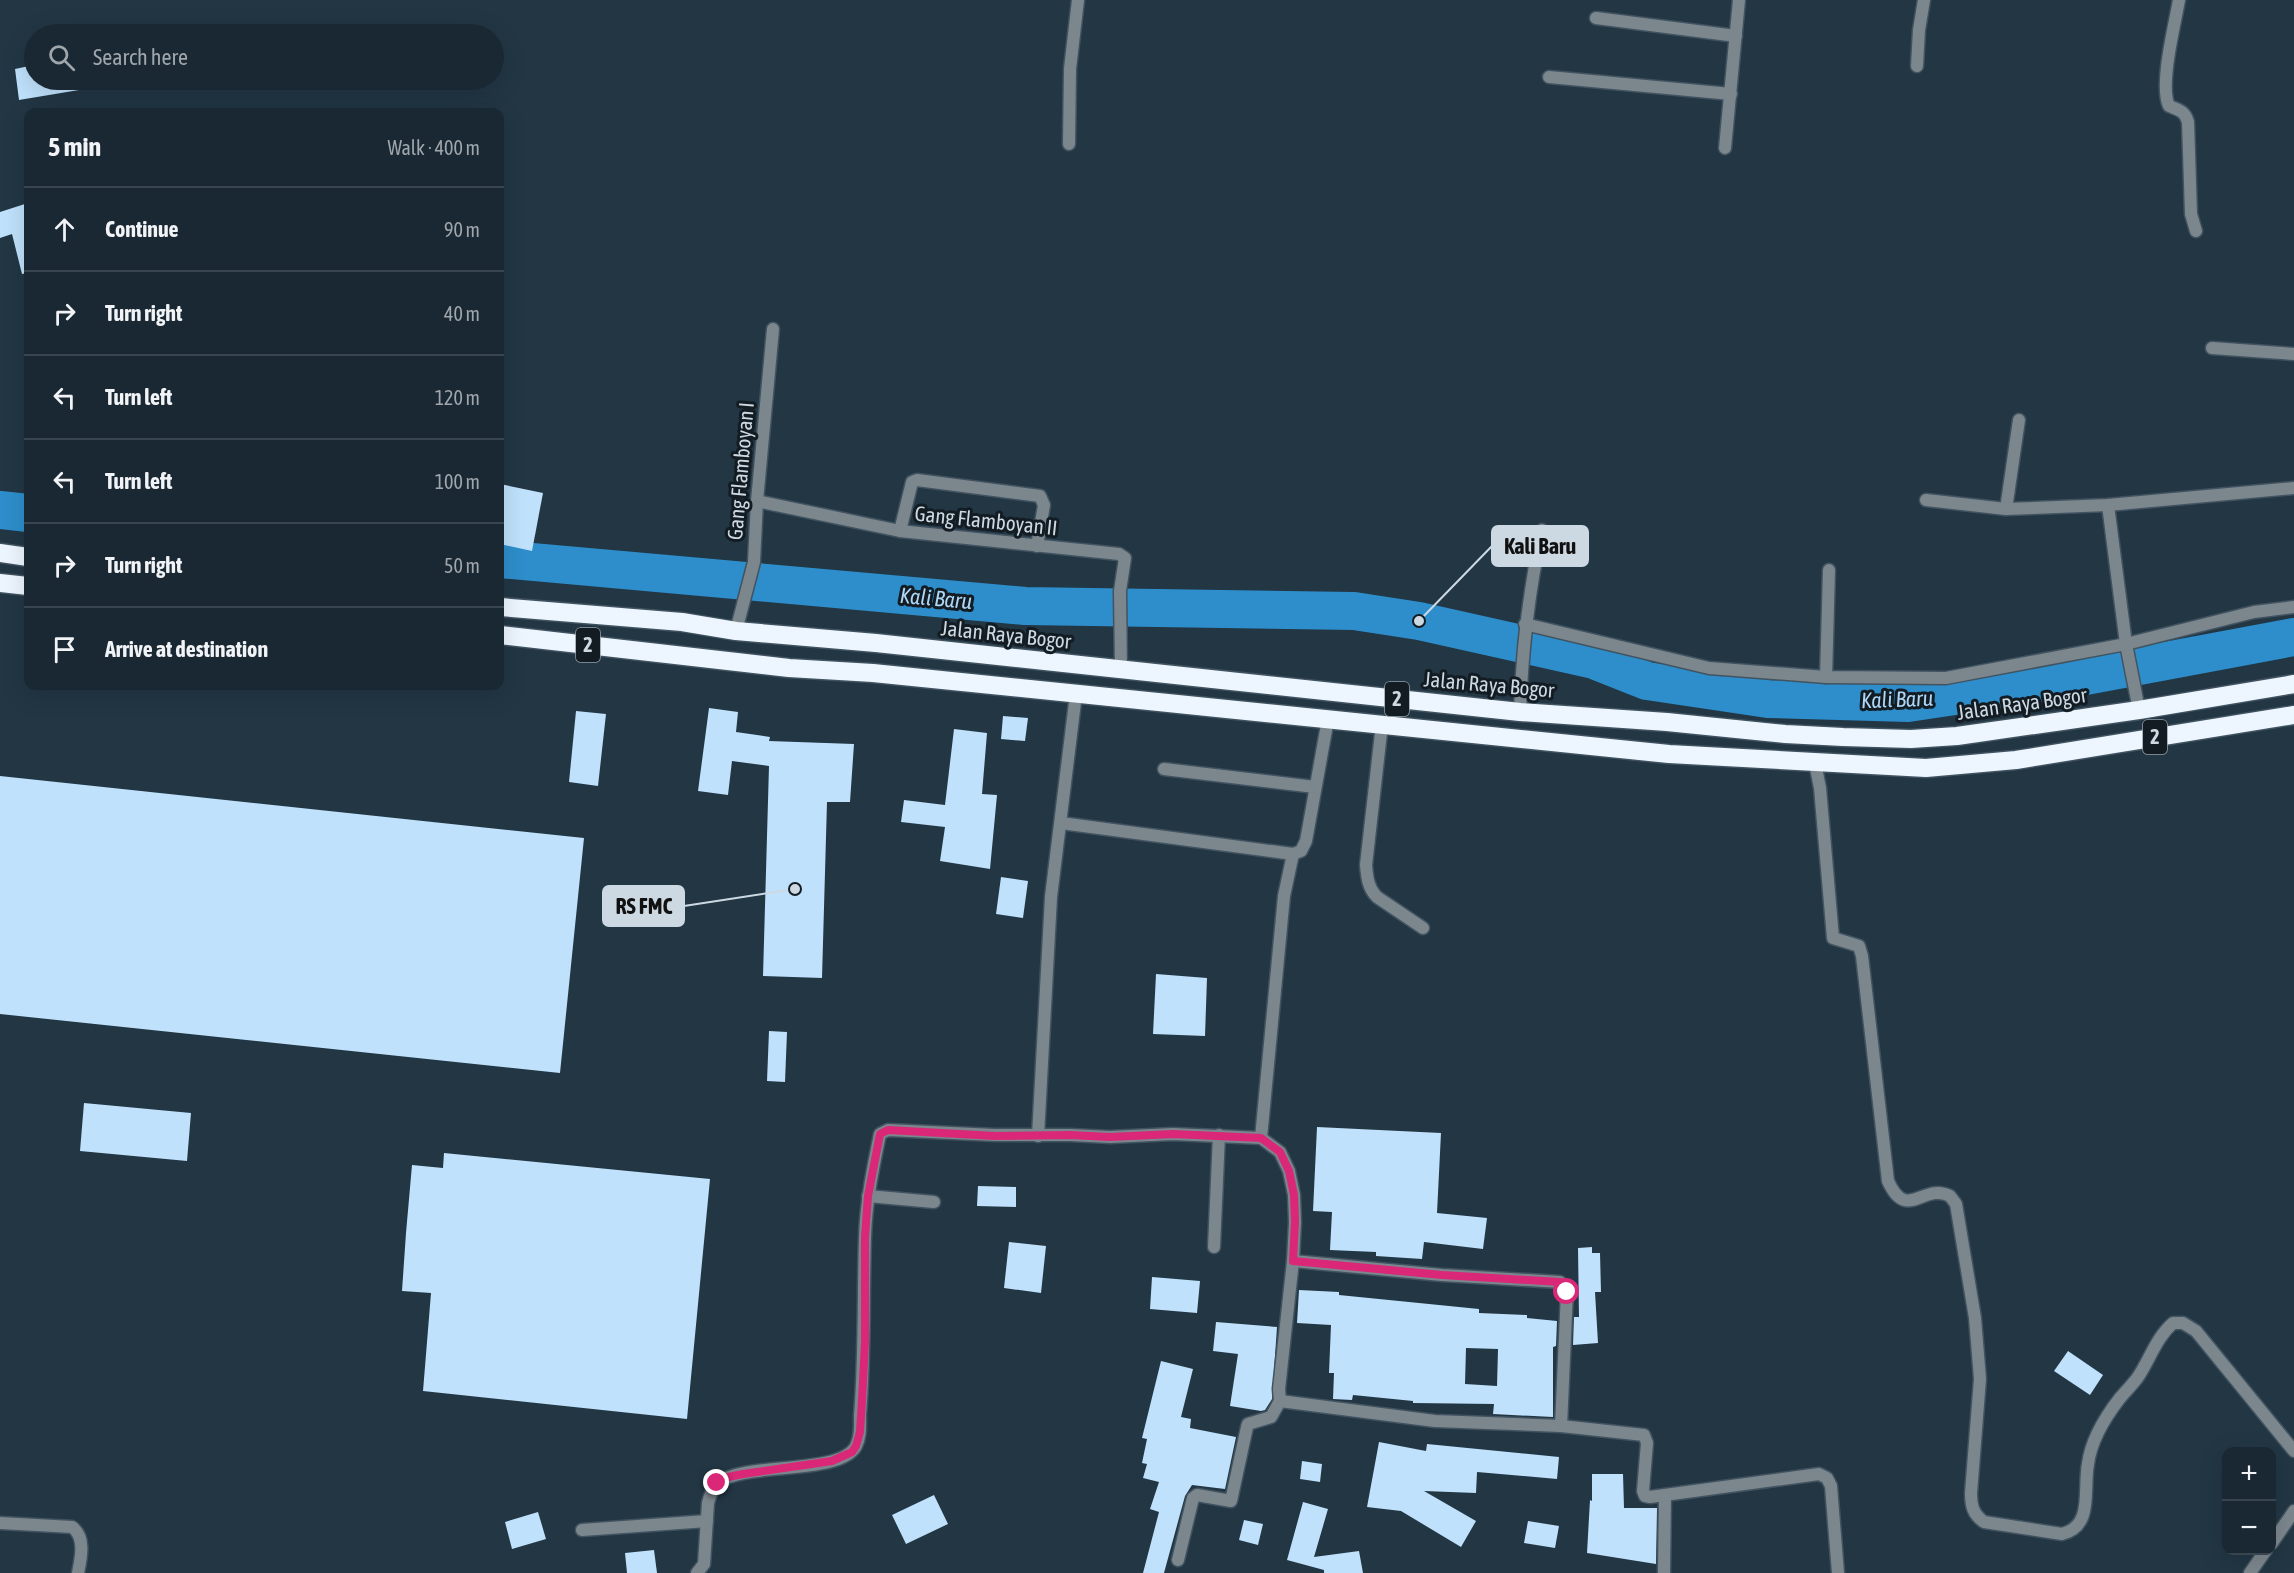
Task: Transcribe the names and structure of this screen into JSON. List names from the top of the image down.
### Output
{
  "streets": {
    "highway": ["Jalan Raya Bogor", "2"],
    "street": ["Gang Flamboyan I", "Gang Flamboyan II"]
  },
  "crossings": [
    ["Gang Flamboyan I", "Gang Flamboyan II"],
    ["Gang Flamboyan I", "Jalan Raya Bogor"],
    ["Gang Flamboyan II", "Jalan Raya Bogor"]
  ],
  "water": ["Kali Baru"],
  "places": ["Kali Baru", "RS FMC"],
  "page": {
    "search": "Search here",
    "heading": ["5 min", "Walk · 400 m"],
    "list": [
      ["Continue", "90 m"],
      ["Turn right", "40 m"],
      ["Turn left", "120 m"],
      ["Turn left", "100 m"],
      ["Turn right", "50 m"],
      "Arrive at destination"
    ],
    "map_buttons": ["+", "−"]
  }
}
